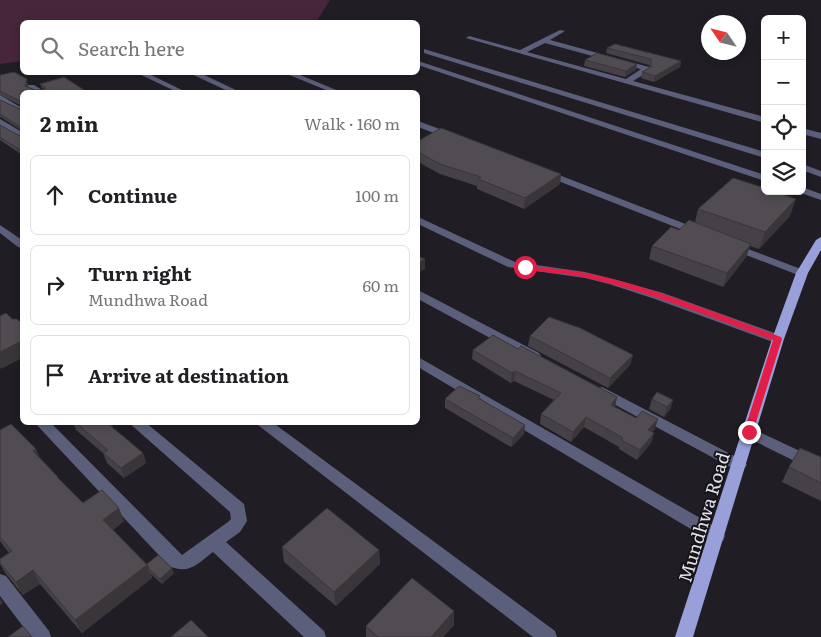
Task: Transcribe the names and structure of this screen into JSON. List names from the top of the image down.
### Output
{
  "streets": {
    "main road": ["Mundhwa Road"]
  },
  "north": "top left",
  "page": {
    "map_buttons": ["+", "−"],
    "search": "Search here",
    "heading": ["2 min", "Walk · 160 m"],
    "list": [
      ["Continue", "100 m"],
      ["Turn right", "Mundhwa Road", "60 m"],
      "Arrive at destination"
    ]
  }
}
